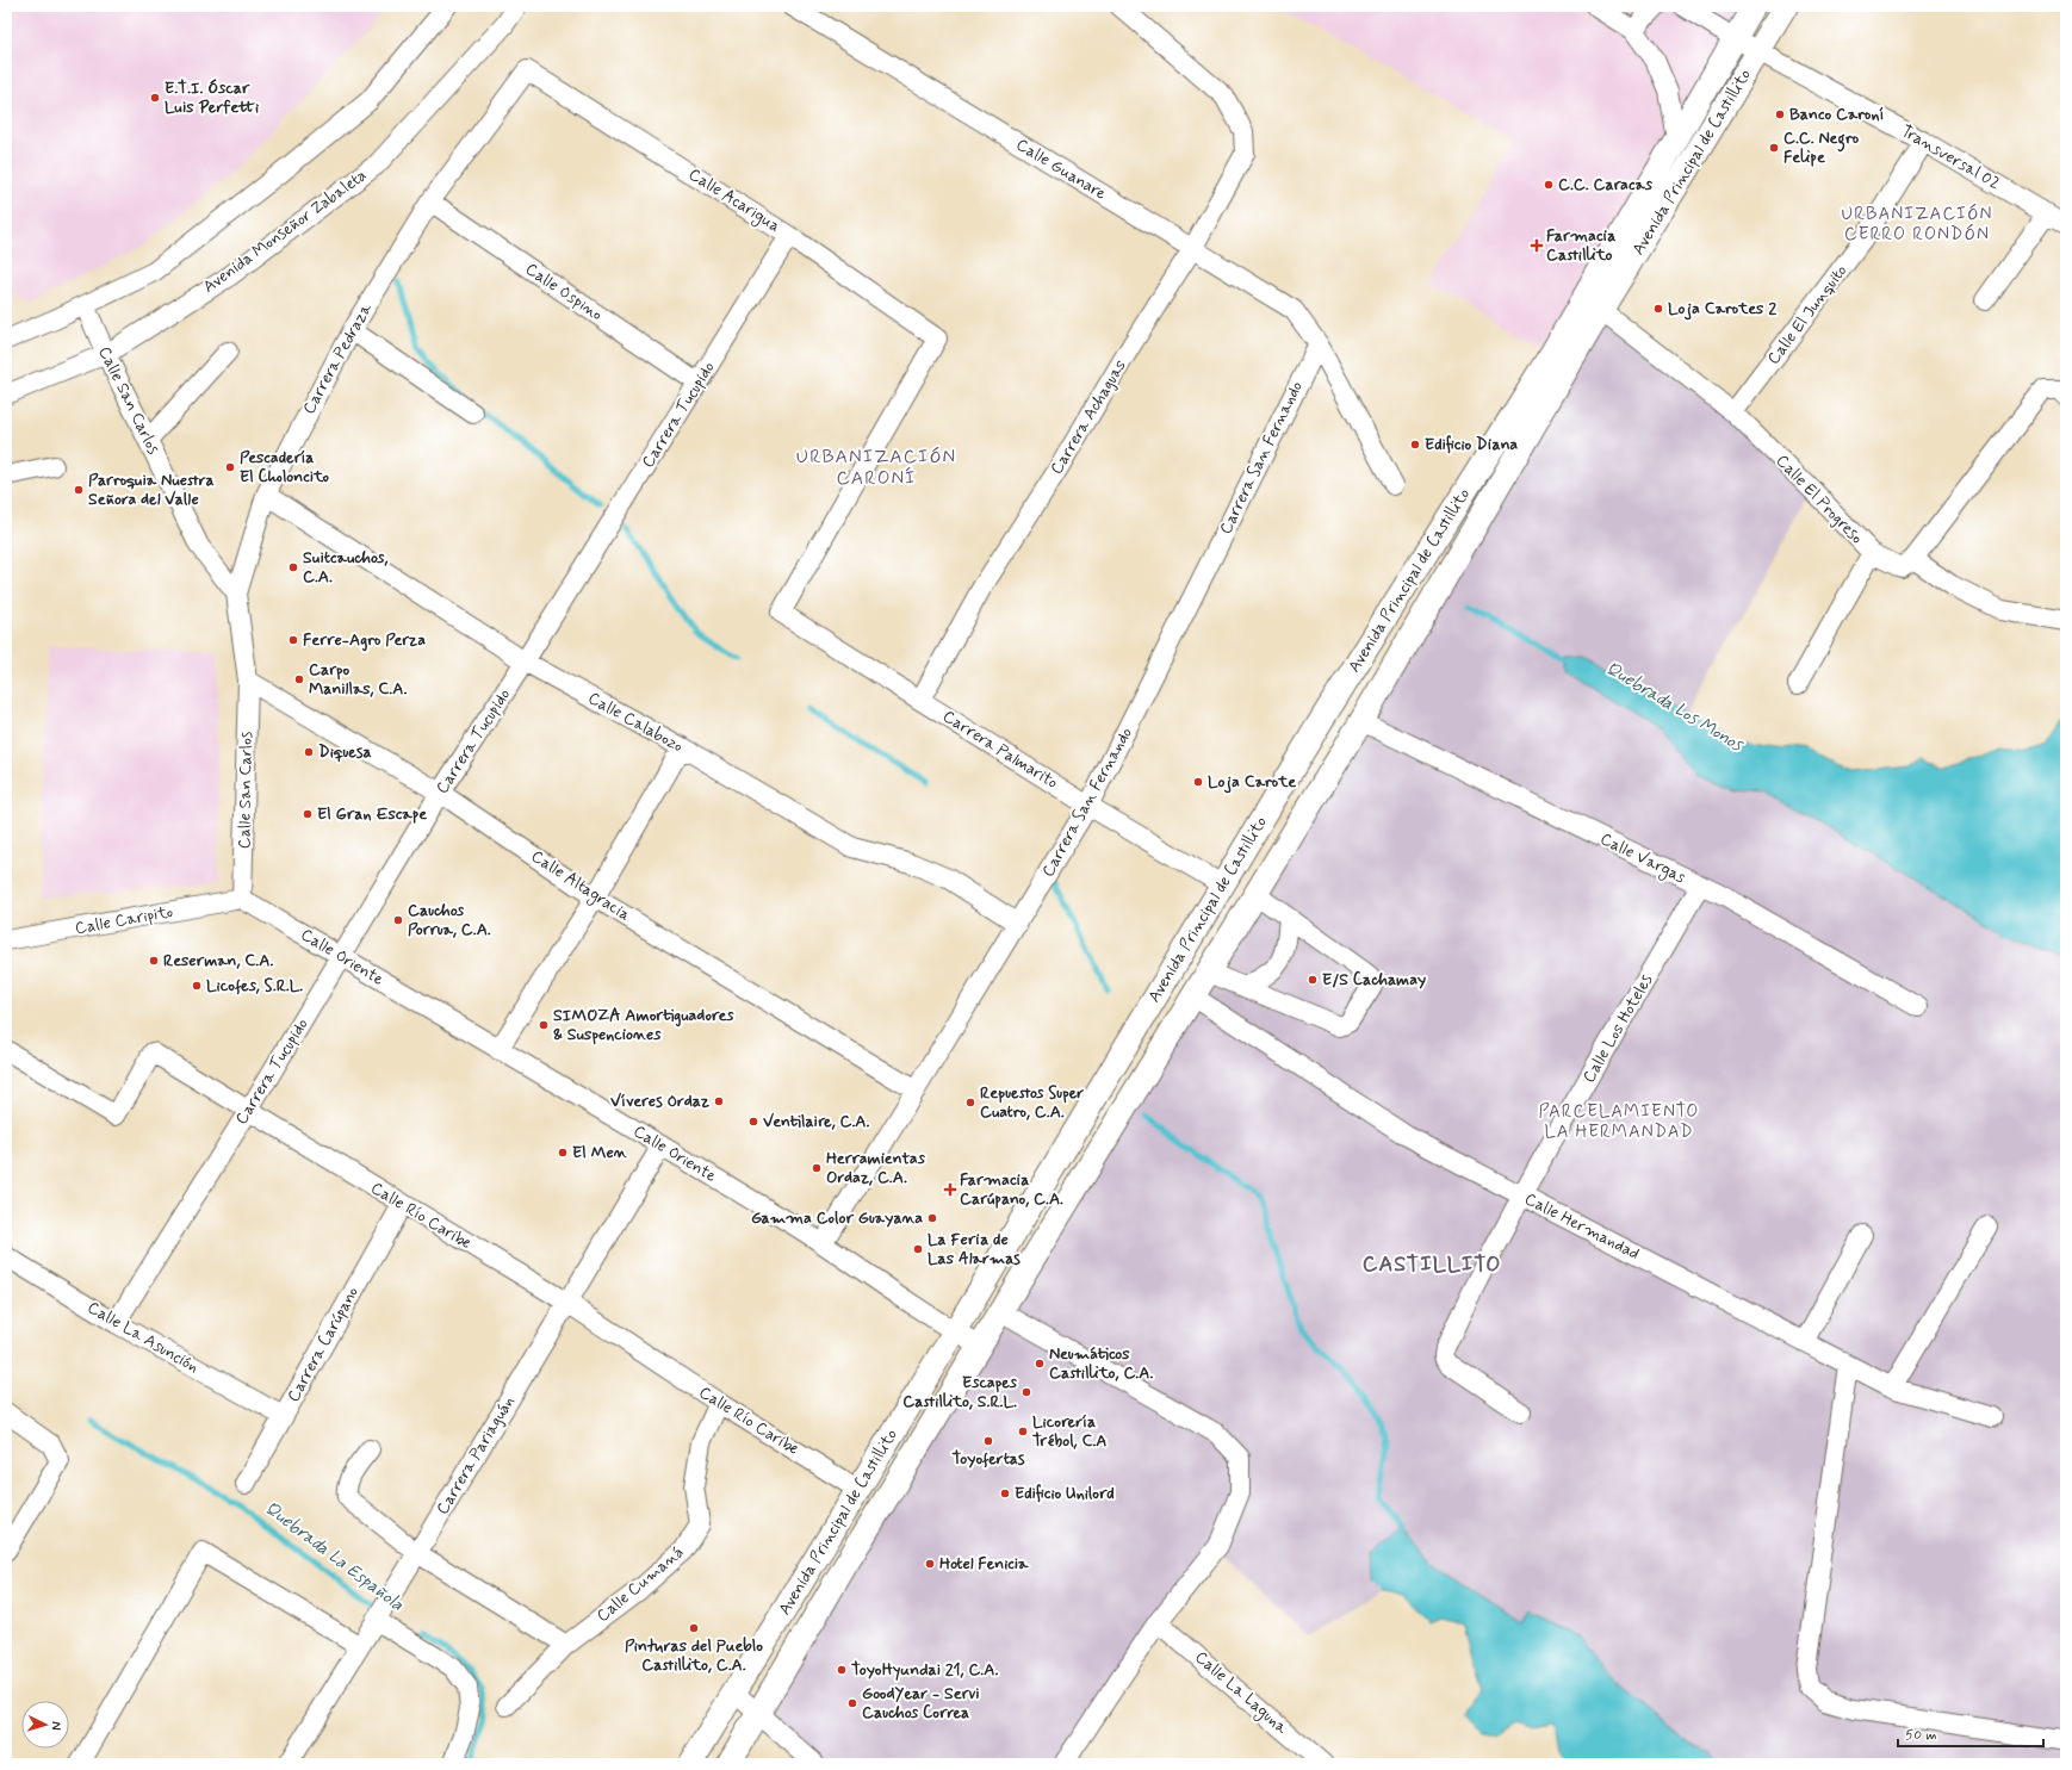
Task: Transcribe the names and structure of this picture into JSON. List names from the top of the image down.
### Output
{
  "streets": {
    "main road": ["Avenida Principal de Castillito"],
    "street": [
      "Transversal 02",
      "Calle Guanare",
      "Calle Acarigua",
      "Avenida Monseñor Zabaleta",
      "Calle Ospino",
      "Calle El Junquito",
      "Carrera Pedraza",
      "Calle San Carlos",
      "Carrera Tucupido",
      "Carrera Achaguas",
      "Carrera San Fernando",
      "Calle El Progreso",
      "Calle Calabozo",
      "Carrera Palmarito",
      "Calle Vargas",
      "Calle Altagracia",
      "Calle Caripito",
      "Calle Oriente",
      "Calle Los Hoteles",
      "Calle Río Caribe",
      "Calle Hermandad",
      "Calle La Asunción",
      "Carrera Carúpano",
      "Carrera Pariaguán",
      "Calle Cumaná",
      "Calle La Laguna"
    ]
  },
  "crossings": [
    ["Transversal 02", "Avenida Principal de Castillito"],
    ["Transversal 02", "Calle El Junquito"],
    ["Avenida Principal de Castillito", "Calle El Progreso"],
    ["Avenida Principal de Castillito", "Carrera Palmarito"],
    ["Avenida Principal de Castillito", "Calle Vargas"],
    ["Avenida Principal de Castillito", "Calle Oriente"],
    ["Avenida Principal de Castillito", "Calle Río Caribe"],
    ["Avenida Principal de Castillito", "Calle Hermandad"],
    ["Calle Guanare", "Carrera Achaguas"],
    ["Calle Guanare", "Carrera San Fernando"],
    ["Calle Acarigua", "Carrera Pedraza"],
    ["Calle Acarigua", "Carrera Tucupido"],
    ["Calle Acarigua", "Carrera Palmarito"],
    ["Avenida Monseñor Zabaleta", "Calle San Carlos"],
    ["Calle Ospino", "Carrera Pedraza"],
    ["Calle Ospino", "Carrera Tucupido"],
    ["Calle El Junquito", "Calle El Progreso"],
    ["Carrera Pedraza", "Calle San Carlos"],
    ["Carrera Pedraza", "Calle Calabozo"],
    ["Carrera Pedraza", "Calle Altagracia"],
    ["Calle San Carlos", "Calle Altagracia"],
    ["Calle San Carlos", "Calle Caripito"],
    ["Calle San Carlos", "Calle Oriente"],
    ["Carrera Tucupido", "Calle Calabozo"],
    ["Carrera Tucupido", "Calle Altagracia"],
    ["Carrera Tucupido", "Calle Oriente"],
    ["Carrera Tucupido", "Calle Río Caribe"],
    ["Carrera Tucupido", "Calle La Asunción"],
    ["Carrera Achaguas", "Carrera Palmarito"],
    ["Carrera San Fernando", "Calle Calabozo"],
    ["Carrera San Fernando", "Carrera Palmarito"],
    ["Carrera San Fernando", "Calle Altagracia"],
    ["Carrera San Fernando", "Calle Oriente"],
    ["Calle Vargas", "Calle Los Hoteles"],
    ["Calle Caripito", "Calle Oriente"],
    ["Calle Oriente", "Carrera Pariaguán"],
    ["Calle Los Hoteles", "Calle Hermandad"],
    ["Calle Río Caribe", "Carrera Carúpano"],
    ["Calle Río Caribe", "Carrera Pariaguán"],
    ["Calle Río Caribe", "Calle Cumaná"],
    ["Calle La Asunción", "Carrera Carúpano"]
  ],
  "districts": [
    "URBANIZACIÓN CERRO RONDÓN",
    "URBANIZACIÓN CARONÍ",
    "PARCELAMIENTO LA HERMANDAD",
    "CASTILLITO"
  ],
  "water": ["Quebrada Los Monos", "Quebrada La Española"],
  "places": {
    "other": [
      "E.T.I. Óscar Luis Perfetti",
      "Banco Caroní",
      "C.C. Negro Felipe",
      "C.C. Caracas",
      "Loja Carotes 2",
      "Edificio Diana",
      "Pescadería El Choloncito",
      "Parroquia Nuestra Señora del Valle",
      "Suitcauchos, C.A.",
      "Ferre-Agro Perza",
      "Carpo Manillas, C.A.",
      "Diquesa",
      "Loja Carote",
      "El Gran Escape",
      "Cauchos Porrua, C.A.",
      "Reserman, C.A.",
      "E/S Cachamay",
      "Licofes, S.R.L.",
      "SIMOZA Amortiguadores & Suspenciones",
      "Víveres Ordaz",
      "Repuestos Super Cuatro, C.A.",
      "Ventilaire, C.A.",
      "El Men",
      "Herramientas Ordaz, C.A.",
      "Gamma Color Guayana",
      "La Feria de Las Alarmas",
      "Neumáticos Castillito, C.A.",
      "Escapes Castillito, S.R.L.",
      "Licorería Trébol, C.A",
      "Toyofertas",
      "Edificio Unilord",
      "Hotel Fenicia",
      "Pinturas del Pueblo Castillito, C.A.",
      "ToyoHyundai 21, C.A.",
      "GoodYear - Servi Cauchos Correa"
    ],
    "health": ["Farmacia Castillito", "Farmacia Carúpano, C.A."]
  },
  "scale_bar": "50 m",
  "north": "right"
}
